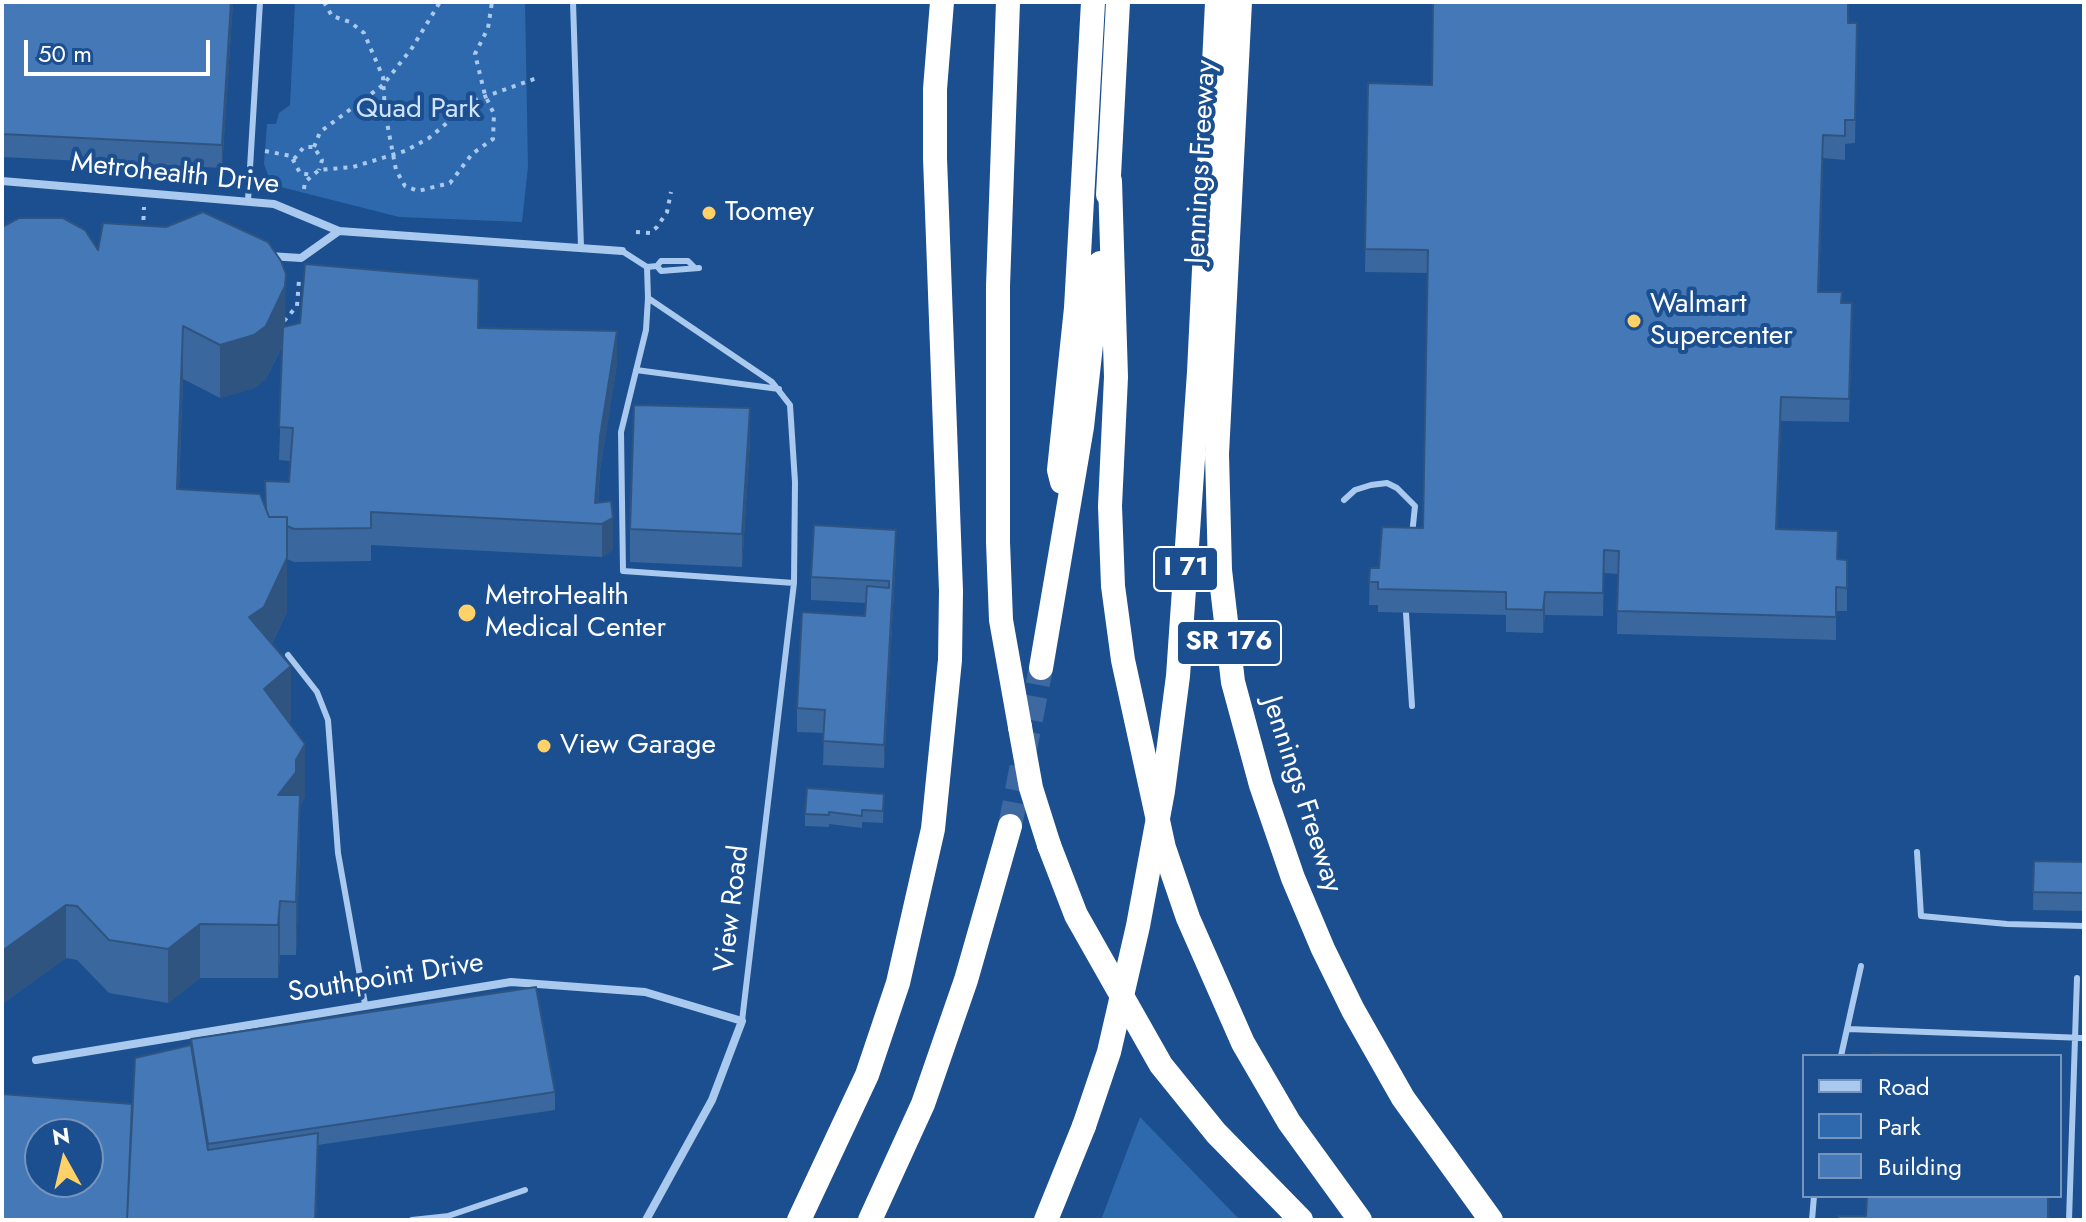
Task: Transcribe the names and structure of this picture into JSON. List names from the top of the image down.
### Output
{
  "streets": {
    "highway": ["Jennings Freeway", "I 71", "SR 176"],
    "street": ["Metrohealth Drive", "View Road", "Southpoint Drive"]
  },
  "crossings": [
    ["View Road", "Southpoint Drive"]
  ],
  "parks": ["Quad Park"],
  "places": [
    "Toomey",
    "Walmart Supercenter",
    "MetroHealth Medical Center",
    "View Garage"
  ],
  "legend": ["Road", "Park", "Building"],
  "scale_bar": "50 m",
  "north": "top"
}
